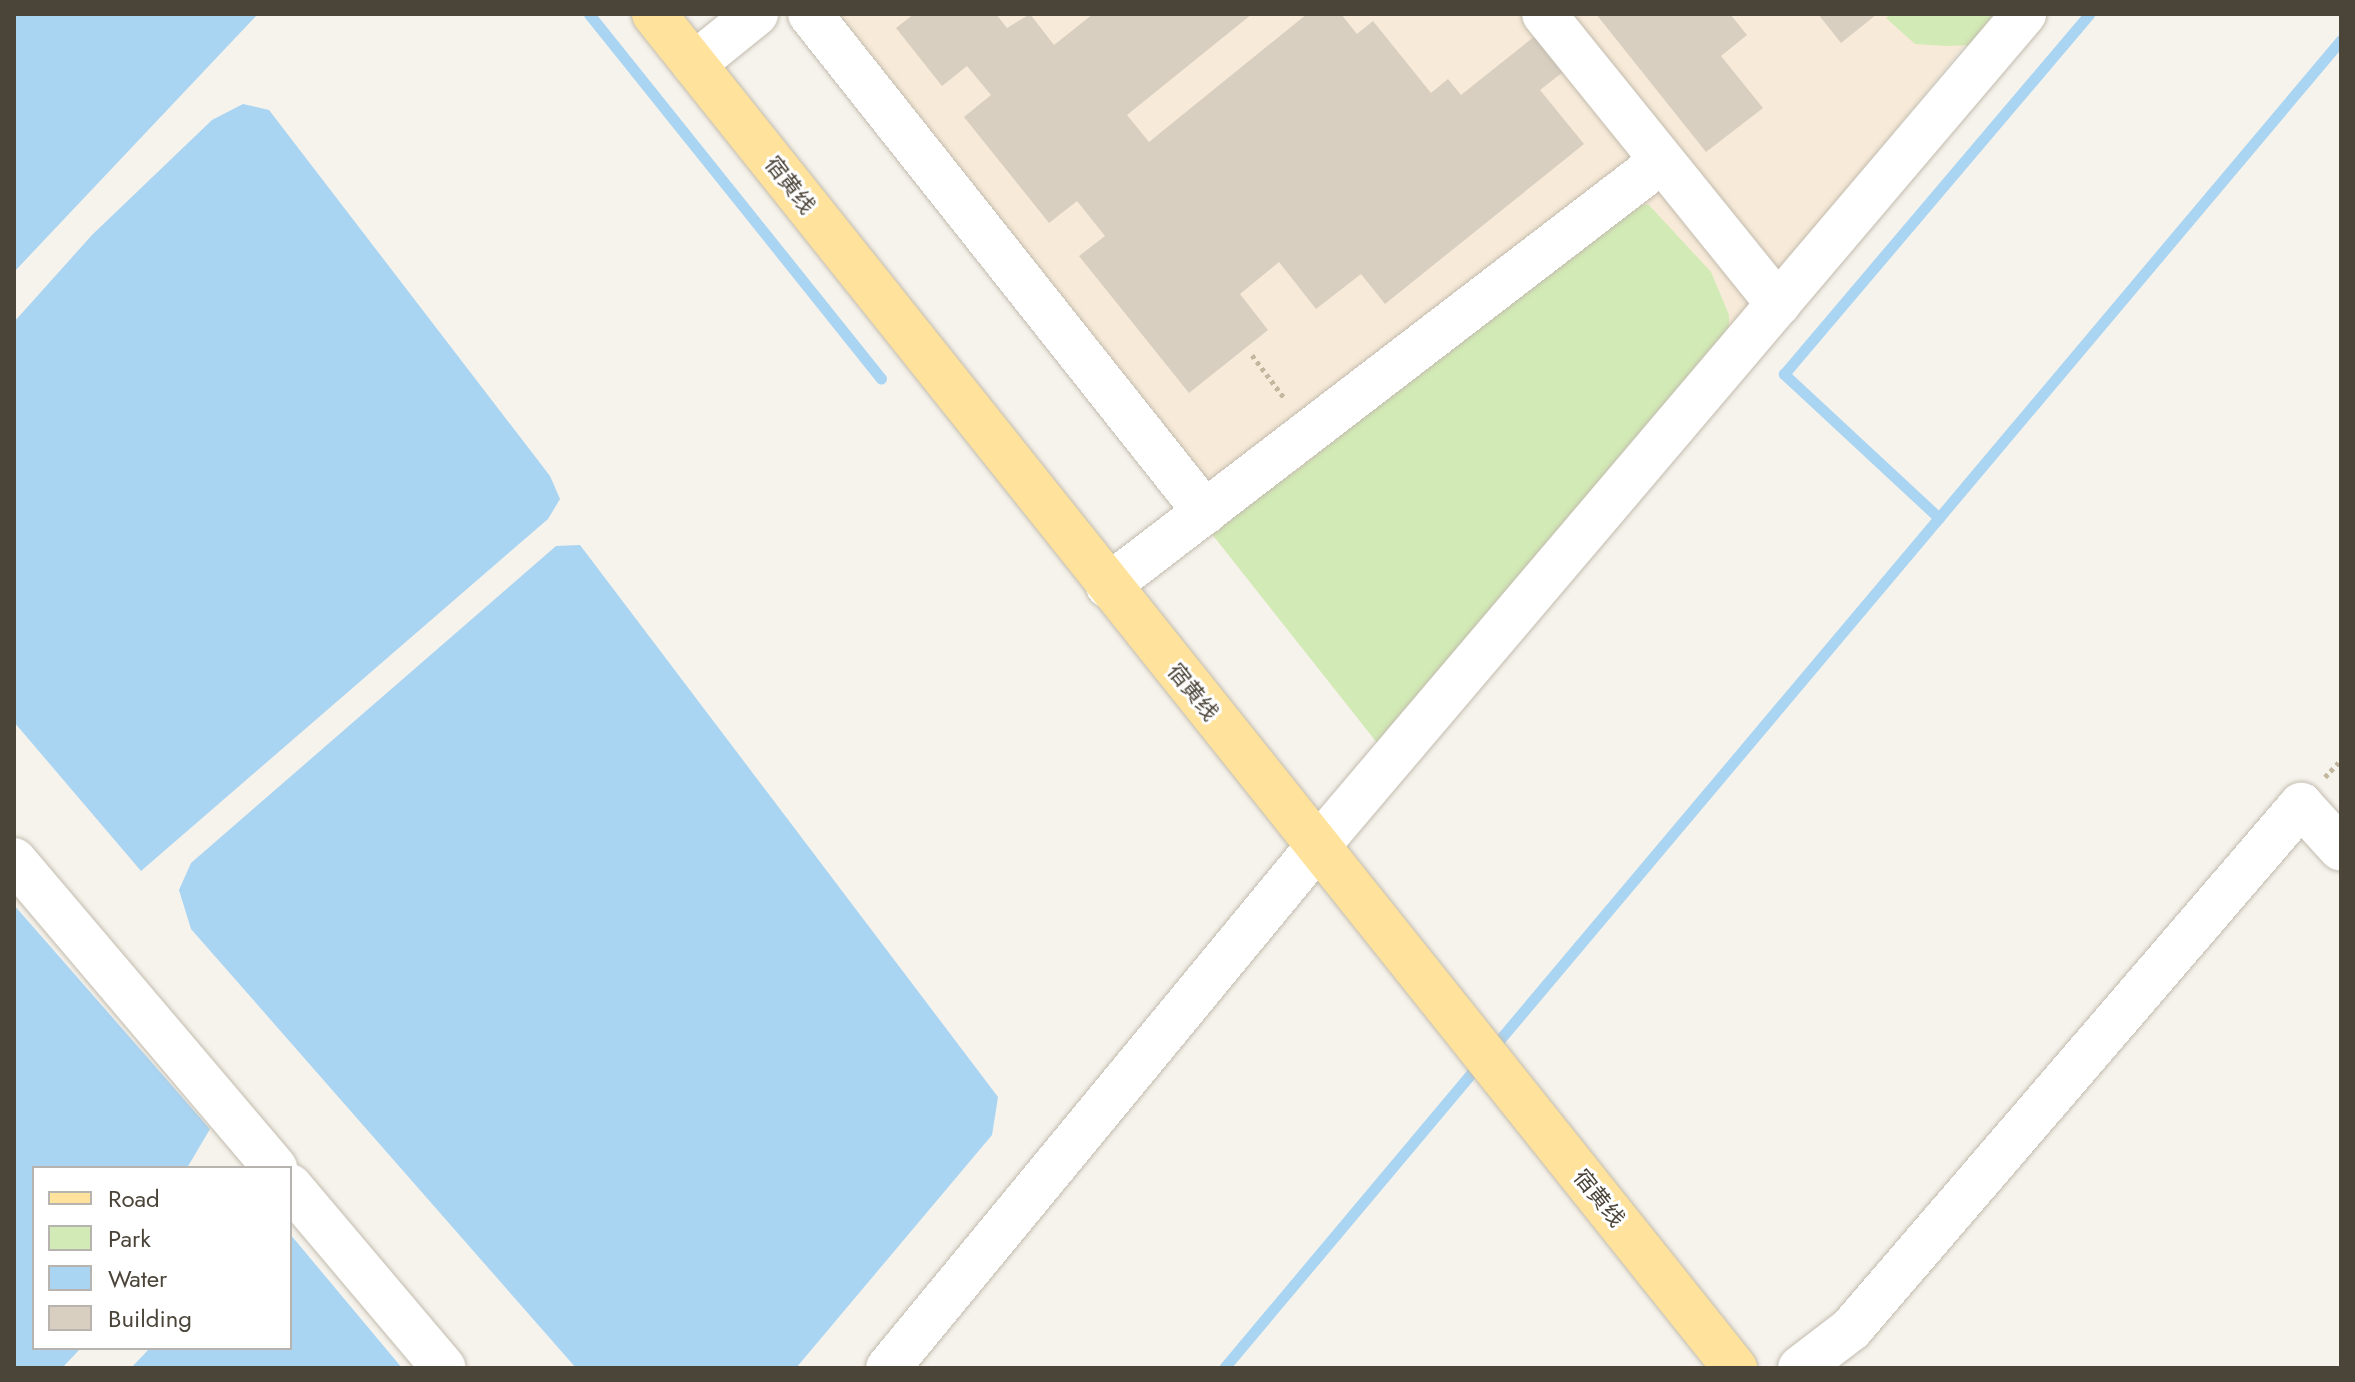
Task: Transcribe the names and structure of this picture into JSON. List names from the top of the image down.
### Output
{
  "streets": {
    "main road": ["宿黄线"]
  },
  "legend": [
    "Road",
    "Park",
    "Water",
    "Building"
  ]
}
